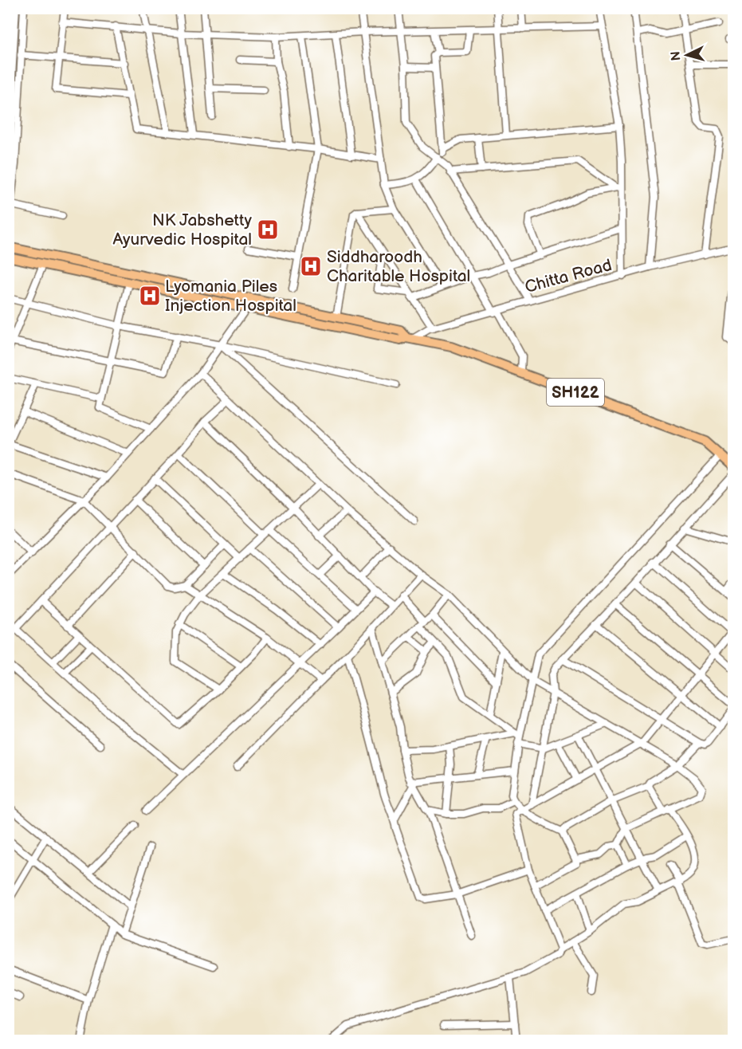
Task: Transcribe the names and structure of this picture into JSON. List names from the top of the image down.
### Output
{
  "streets": {
    "main road": ["SH122"],
    "street": ["Chitta Road"]
  },
  "crossings": [
    ["Chitta Road", "SH122"]
  ],
  "places": {
    "hospital": ["NK Jabshetty Ayurvedic Hospital", "Siddharoodh Charitable Hospital", "Lyomania Piles Injection Hospital"]
  },
  "north": "left"
}
